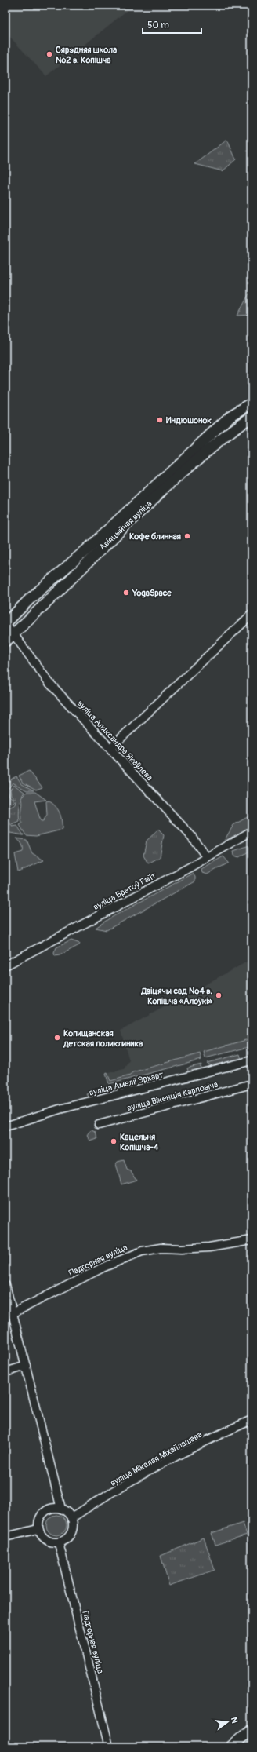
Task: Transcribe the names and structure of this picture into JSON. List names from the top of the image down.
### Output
{
  "streets": {
    "main road": ["Авіяцыйная вуліца"],
    "street": [
      "вуліца Аляксандра Якаўлева",
      "вуліца Братоў Райт",
      "вуліца Амеліі Эрхарт",
      "вуліца Вікенція Карповіча",
      "Падгорная вуліца",
      "вуліца Мікалая Міхайлашава"
    ]
  },
  "crossings": [
    ["Авіяцыйная вуліца", "вуліца Аляксандра Якаўлева"],
    ["вуліца Аляксандра Якаўлева", "вуліца Братоў Райт"],
    ["Падгорная вуліца", "вуліца Мікалая Міхайлашава"]
  ],
  "places": [
    "Сярэдняя школа №2 в. Копішча",
    "Индюшонок",
    "Кофе блинная",
    "YogaSpace",
    "Дзіцячы сад №4 в. Копішча «Алоўкі»",
    "Копищанская детская поликлиника",
    "Кацельня Копішча-4"
  ],
  "scale_bar": "50 m",
  "north": "right"
}
